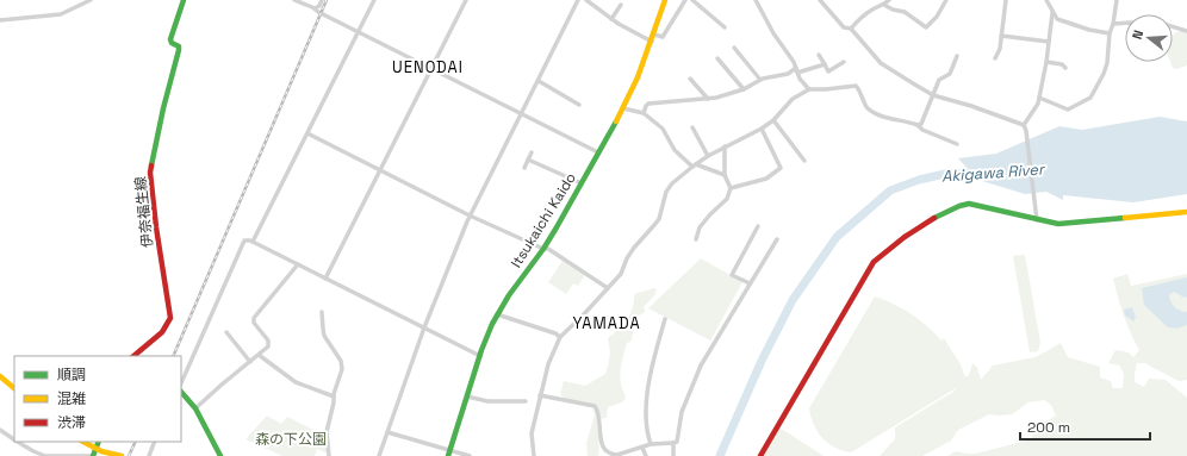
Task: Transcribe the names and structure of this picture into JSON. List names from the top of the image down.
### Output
{
  "streets": {
    "main road": ["伊奈福生線", "Itsukaichi Kaido"]
  },
  "districts": ["UENODAI", "YAMADA"],
  "water": ["Akigawa River"],
  "parks": ["森の下公園"],
  "legend": ["順調", "混雑", "渋滞"],
  "scale_bar": "200 m",
  "north": "left"
}
